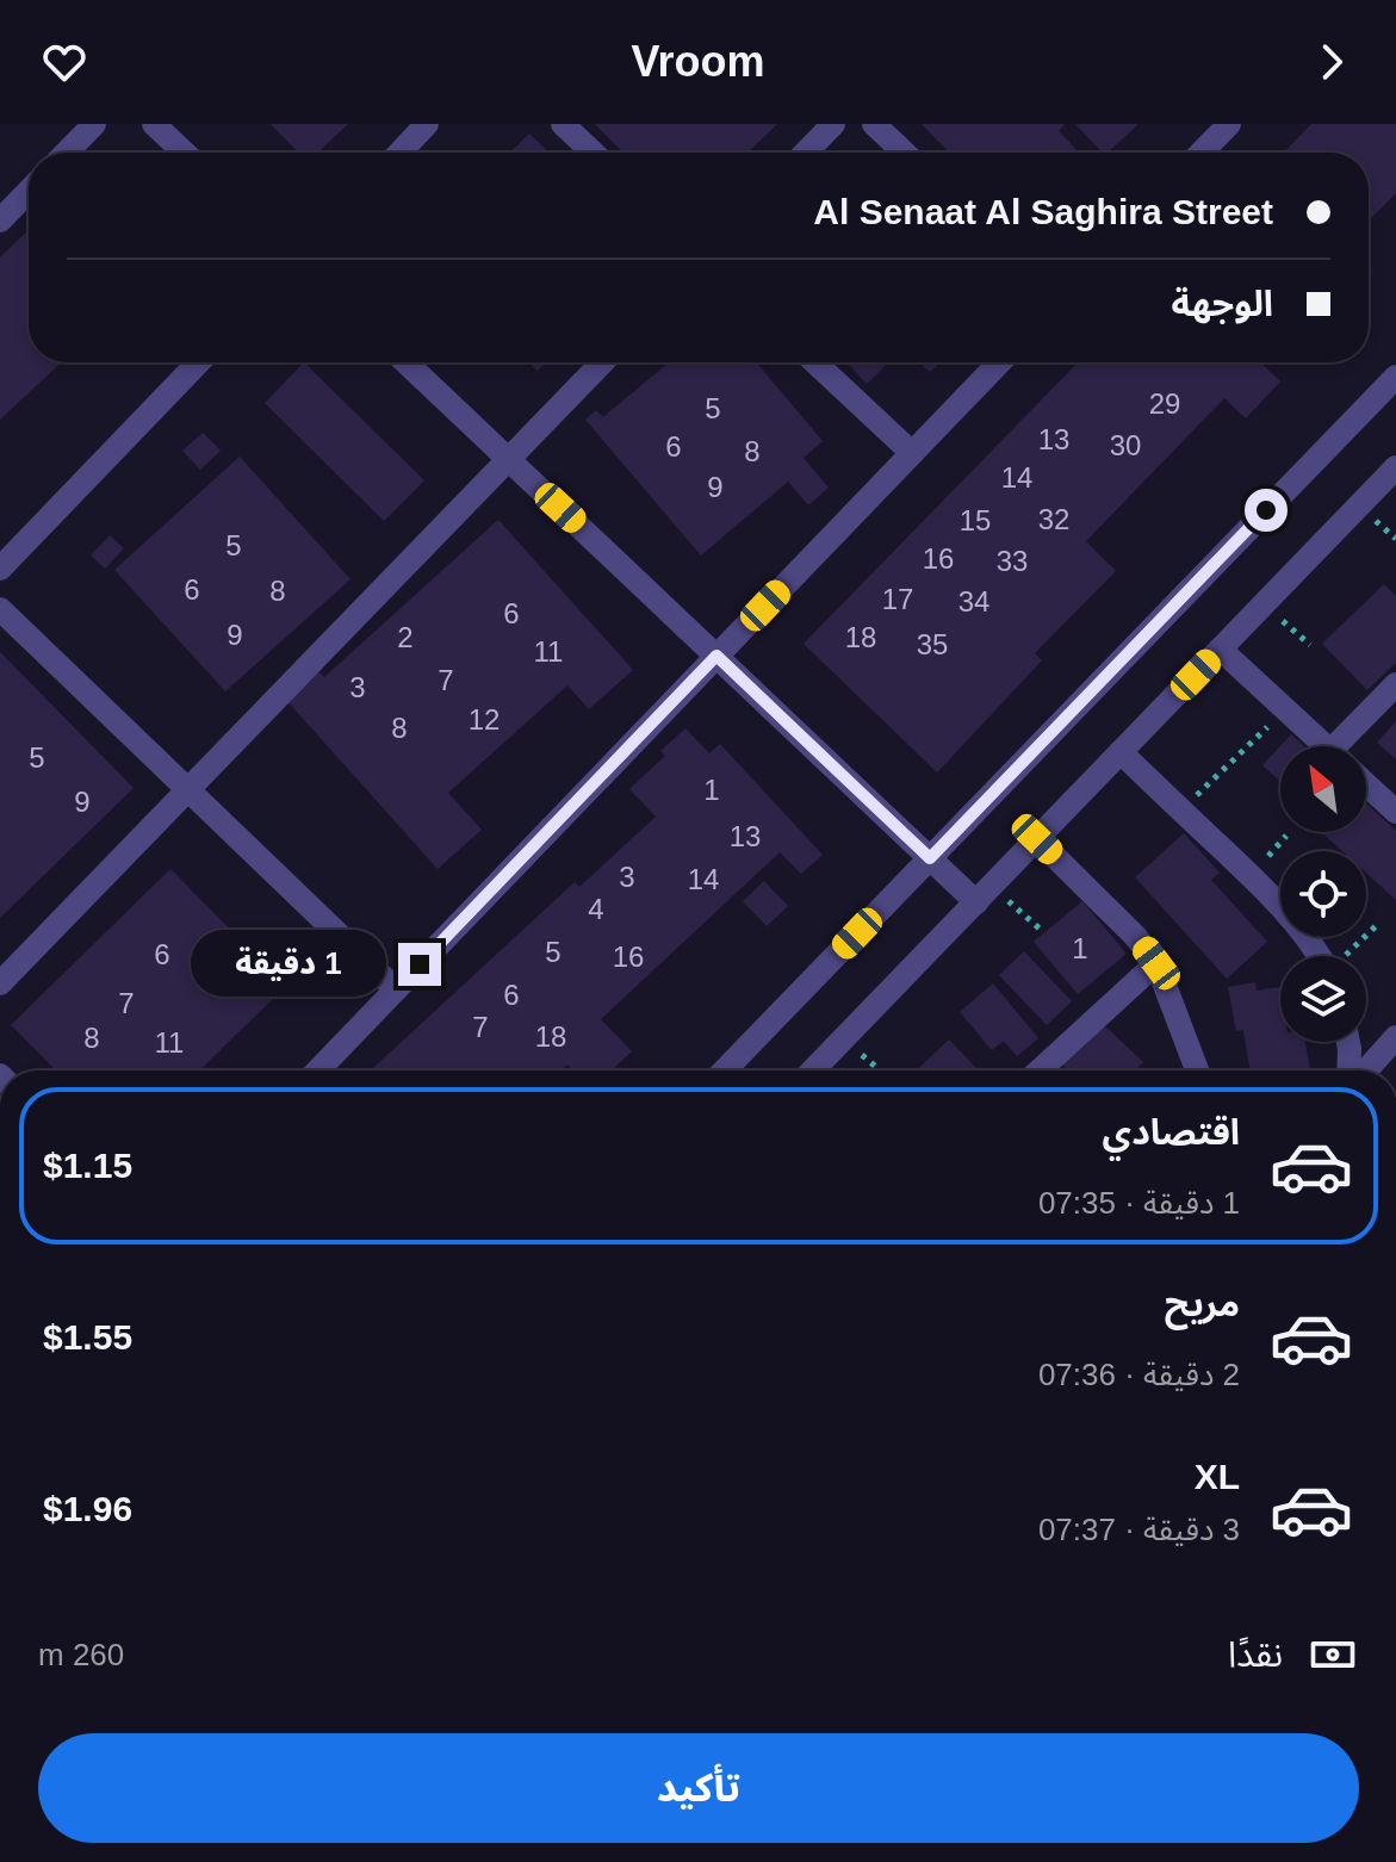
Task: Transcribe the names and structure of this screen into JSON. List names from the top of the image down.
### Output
{
  "house_numbers": [
    "29",
    "5",
    "13",
    "30",
    "6",
    "8",
    "14",
    "9",
    "32",
    "15",
    "5",
    "16",
    "33",
    "6",
    "8",
    "17",
    "34",
    "6",
    "9",
    "2",
    "18",
    "35",
    "11",
    "7",
    "3",
    "12",
    "8",
    "5",
    "1",
    "9",
    "13",
    "3",
    "14",
    "4",
    "1",
    "5",
    "6",
    "16",
    "6",
    "7",
    "7",
    "18",
    "8",
    "11"
  ],
  "north": "top left",
  "page": {
    "header": "Vroom",
    "banner": ["Al Senaat Al Saghira Street", "الوجهة"],
    "bubble": "1 دقيقة",
    "list": [
      {
        "name": "اقتصادي",
        "note": "1 دقيقة · 07:35",
        "value": "$1.15"
      },
      {
        "name": "مريح",
        "note": "2 دقيقة · 07:36",
        "value": "$1.55"
      },
      {
        "name": "XL",
        "note": "3 دقيقة · 07:37",
        "value": "$1.96"
      }
    ],
    "pay": ["نقدًا", "260 m"],
    "buttons": "تأكيد"
  }
}
